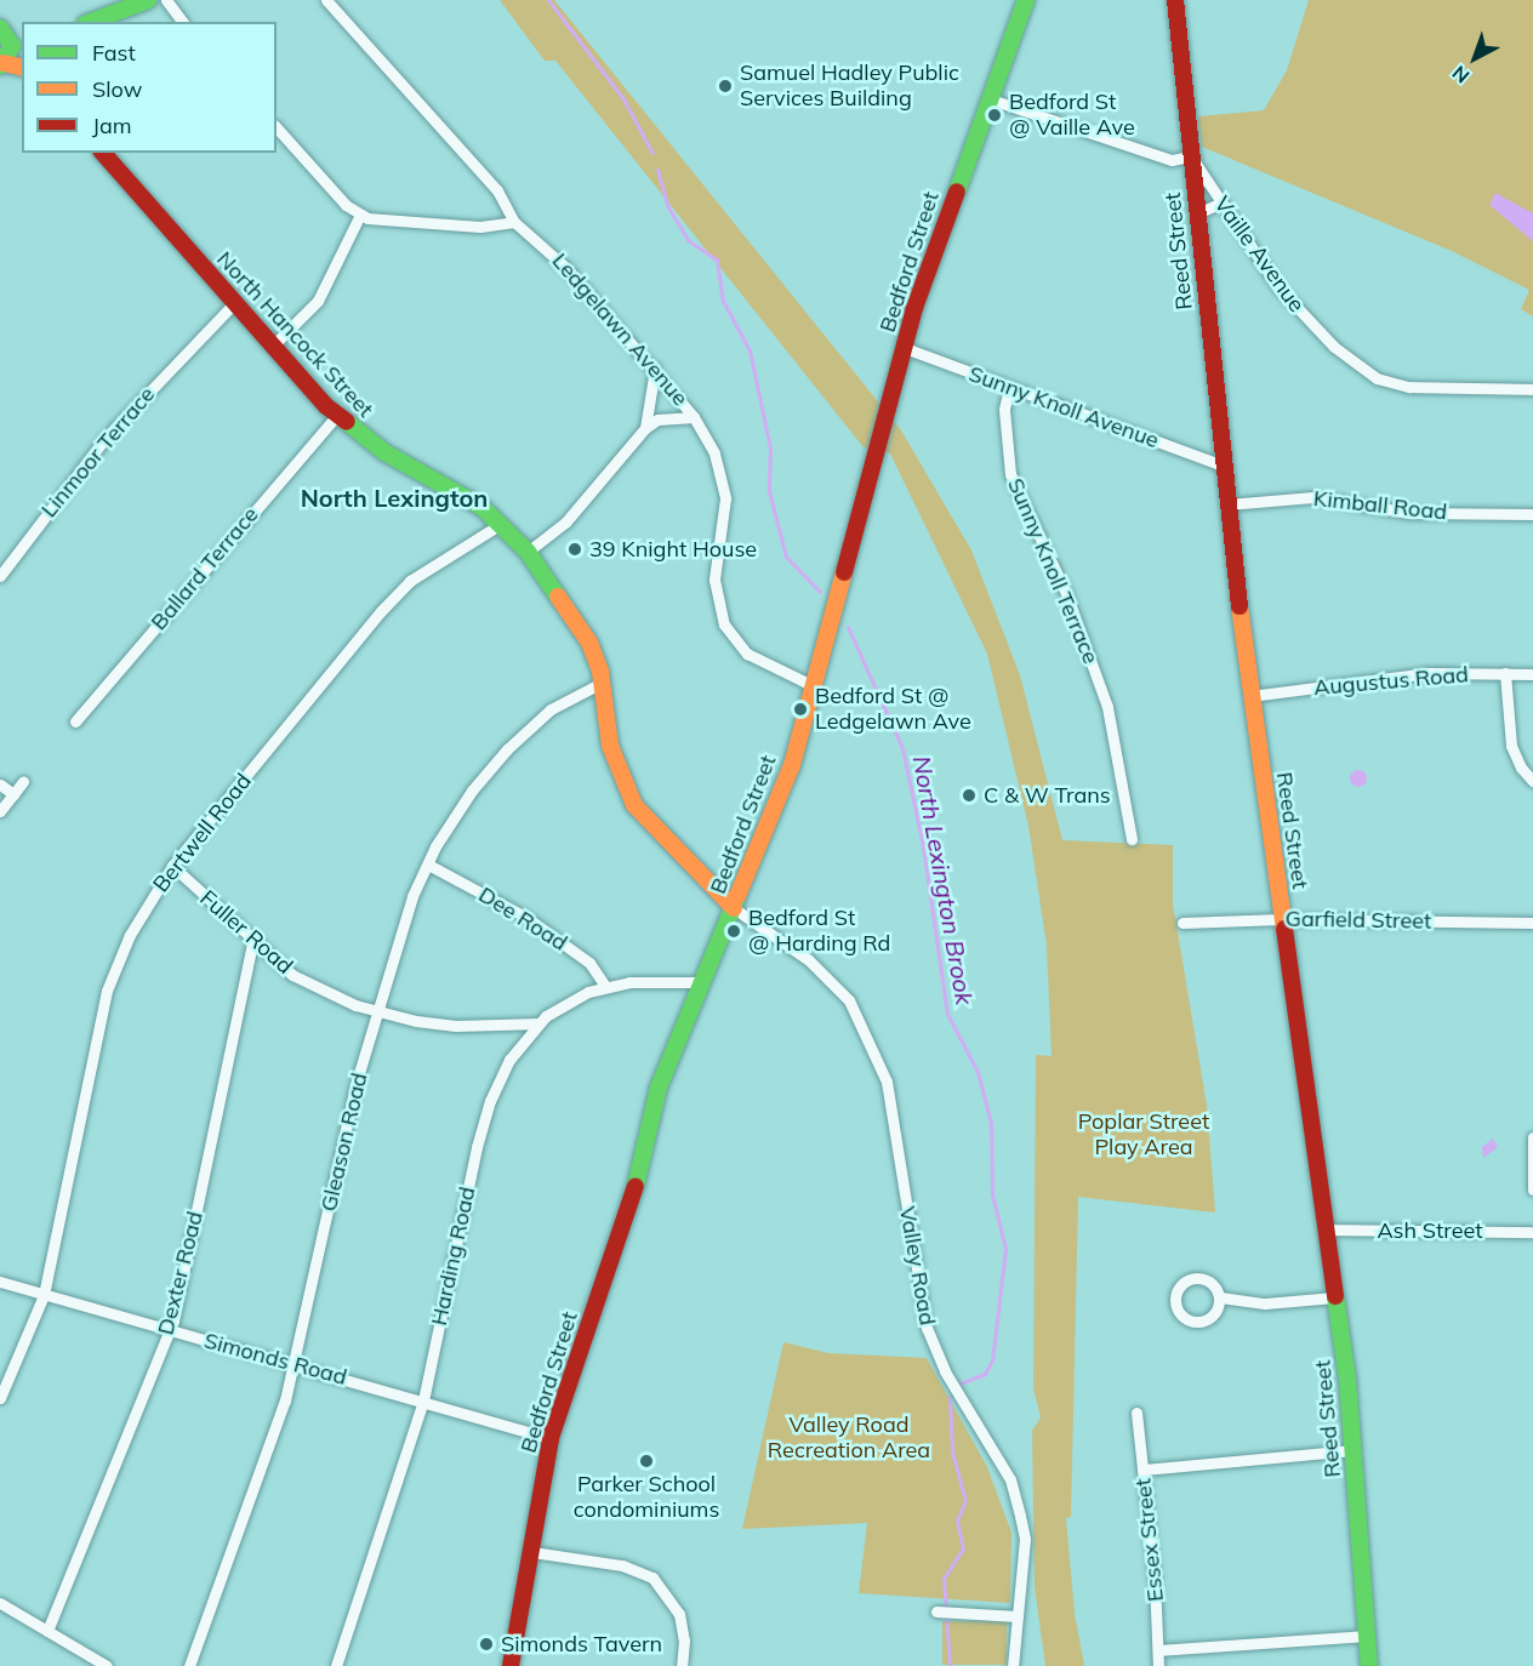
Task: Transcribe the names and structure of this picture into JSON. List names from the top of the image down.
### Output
{
  "streets": {
    "street": [
      "Reed Street",
      "Vaille Avenue",
      "Bedford Street",
      "Ledgelawn Avenue",
      "North Hancock Street",
      "Sunny Knoll Avenue",
      "Linmoor Terrace",
      "Kimball Road",
      "Ballard Terrace",
      "Sunny Knoll Terrace",
      "Augustus Road",
      "Bertwell Road",
      "Dee Road",
      "Garfield Street",
      "Fuller Road",
      "Gleason Road",
      "Ash Street",
      "Harding Road",
      "Valley Road",
      "Dexter Road",
      "Simonds Road",
      "Essex Street"
    ]
  },
  "crossings": [
    ["Reed Street", "Vaille Avenue"],
    ["Reed Street", "Sunny Knoll Avenue"],
    ["Reed Street", "Kimball Road"],
    ["Reed Street", "Augustus Road"],
    ["Reed Street", "Garfield Street"],
    ["Reed Street", "Ash Street"],
    ["Bedford Street", "Ledgelawn Avenue"],
    ["Bedford Street", "North Hancock Street"],
    ["Bedford Street", "Sunny Knoll Avenue"],
    ["Bedford Street", "Harding Road"],
    ["Bedford Street", "Valley Road"],
    ["Bedford Street", "Simonds Road"],
    ["North Hancock Street", "Linmoor Terrace"],
    ["North Hancock Street", "Ballard Terrace"],
    ["North Hancock Street", "Bertwell Road"],
    ["North Hancock Street", "Gleason Road"],
    ["North Hancock Street", "Valley Road"],
    ["Sunny Knoll Avenue", "Sunny Knoll Terrace"],
    ["Bertwell Road", "Fuller Road"],
    ["Bertwell Road", "Simonds Road"],
    ["Dee Road", "Gleason Road"],
    ["Dee Road", "Harding Road"],
    ["Fuller Road", "Gleason Road"],
    ["Fuller Road", "Harding Road"],
    ["Fuller Road", "Dexter Road"],
    ["Gleason Road", "Simonds Road"],
    ["Harding Road", "Simonds Road"],
    ["Dexter Road", "Simonds Road"]
  ],
  "districts": ["North Lexington"],
  "water": ["North Lexington Brook"],
  "parks": ["Poplar Street Play Area", "Valley Road Recreation Area"],
  "places": [
    "Samuel Hadley Public Services Building",
    "Bedford St @ Vaille Ave",
    "39 Knight House",
    "Bedford St @ Ledgelawn Ave",
    "C & W Trans",
    "Bedford St @ Harding Rd",
    "Parker School condominiums",
    "Simonds Tavern"
  ],
  "legend": ["Fast", "Slow", "Jam"],
  "north": "bottom left"
}
